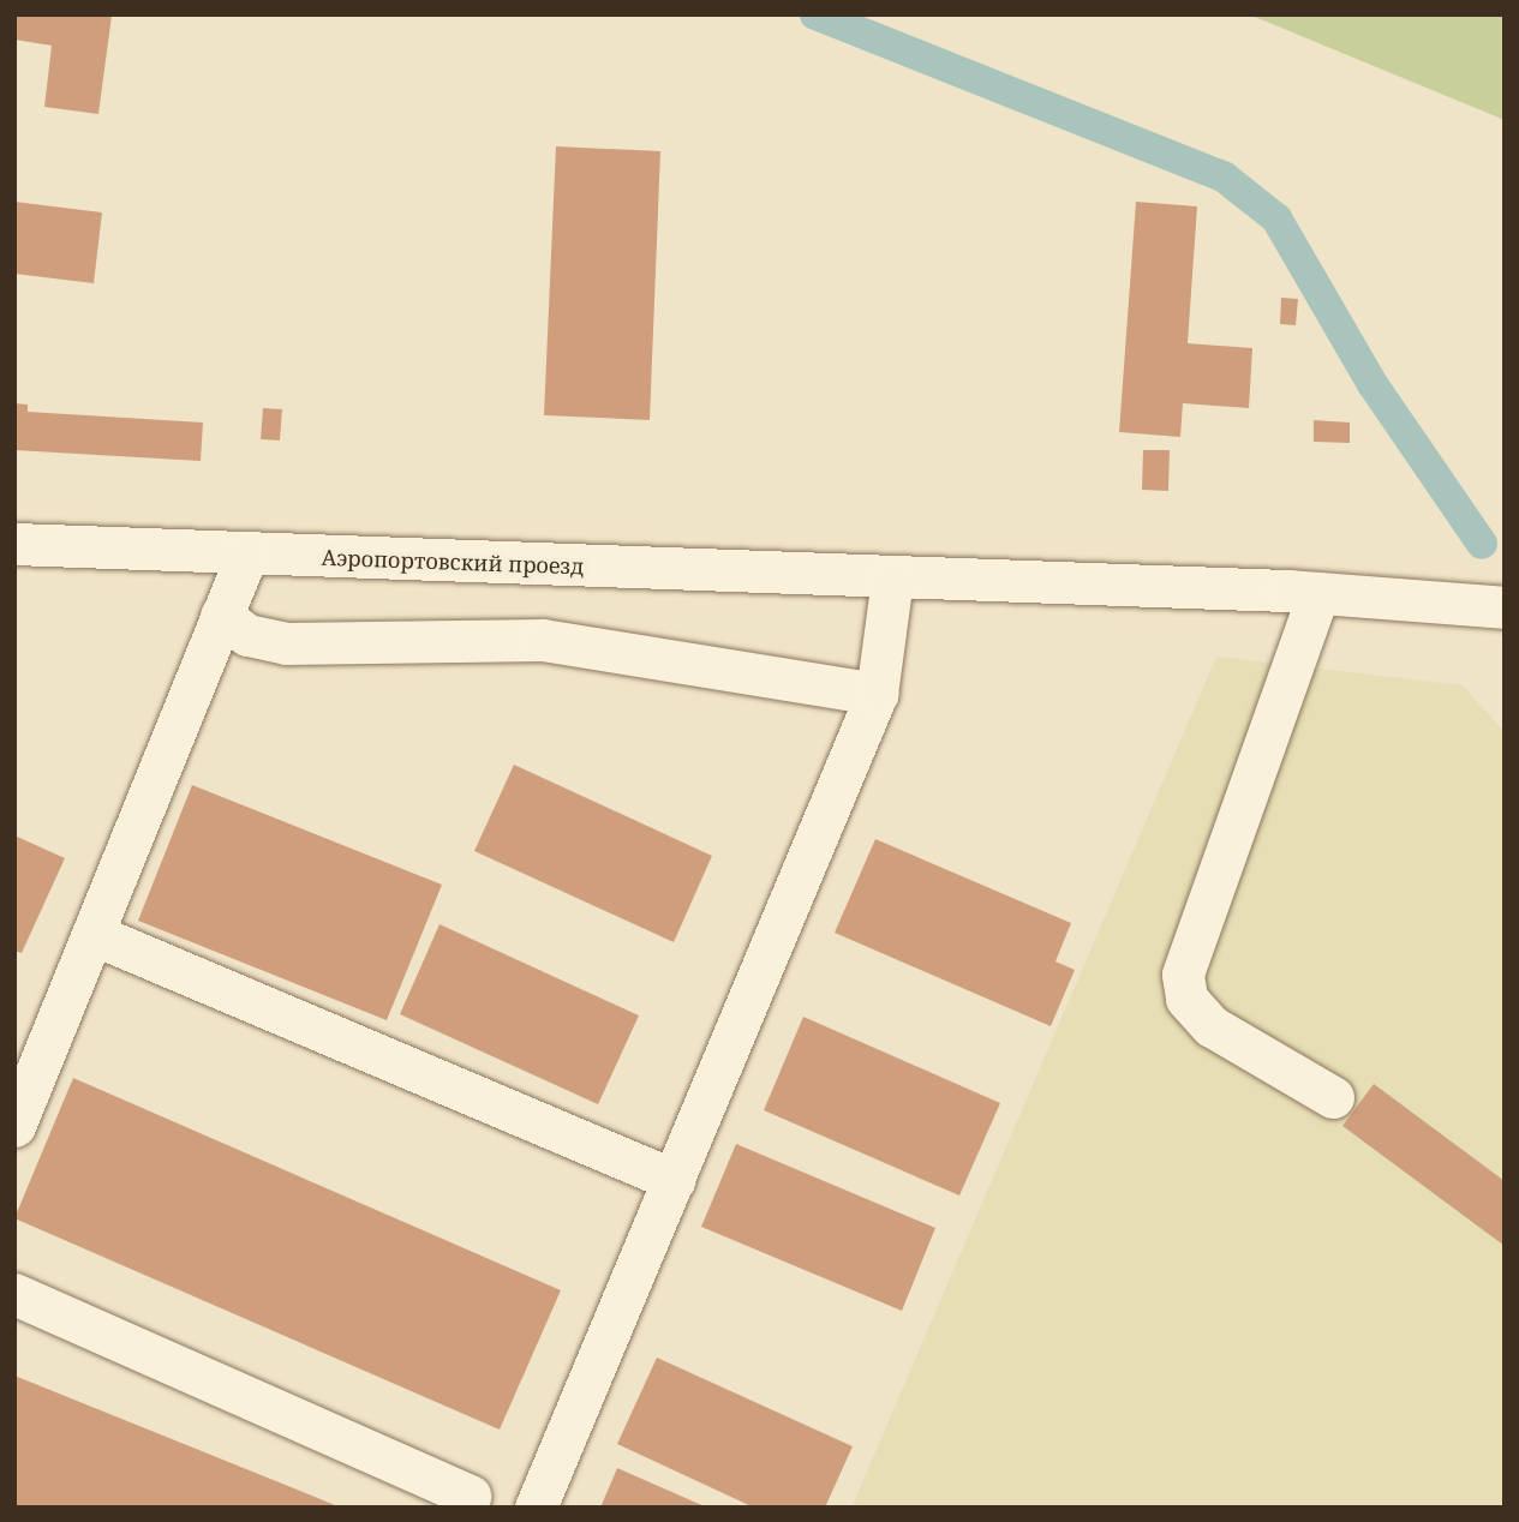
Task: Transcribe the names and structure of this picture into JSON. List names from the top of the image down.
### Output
{
  "streets": {
    "street": ["Аэропортовский проезд"]
  }
}
